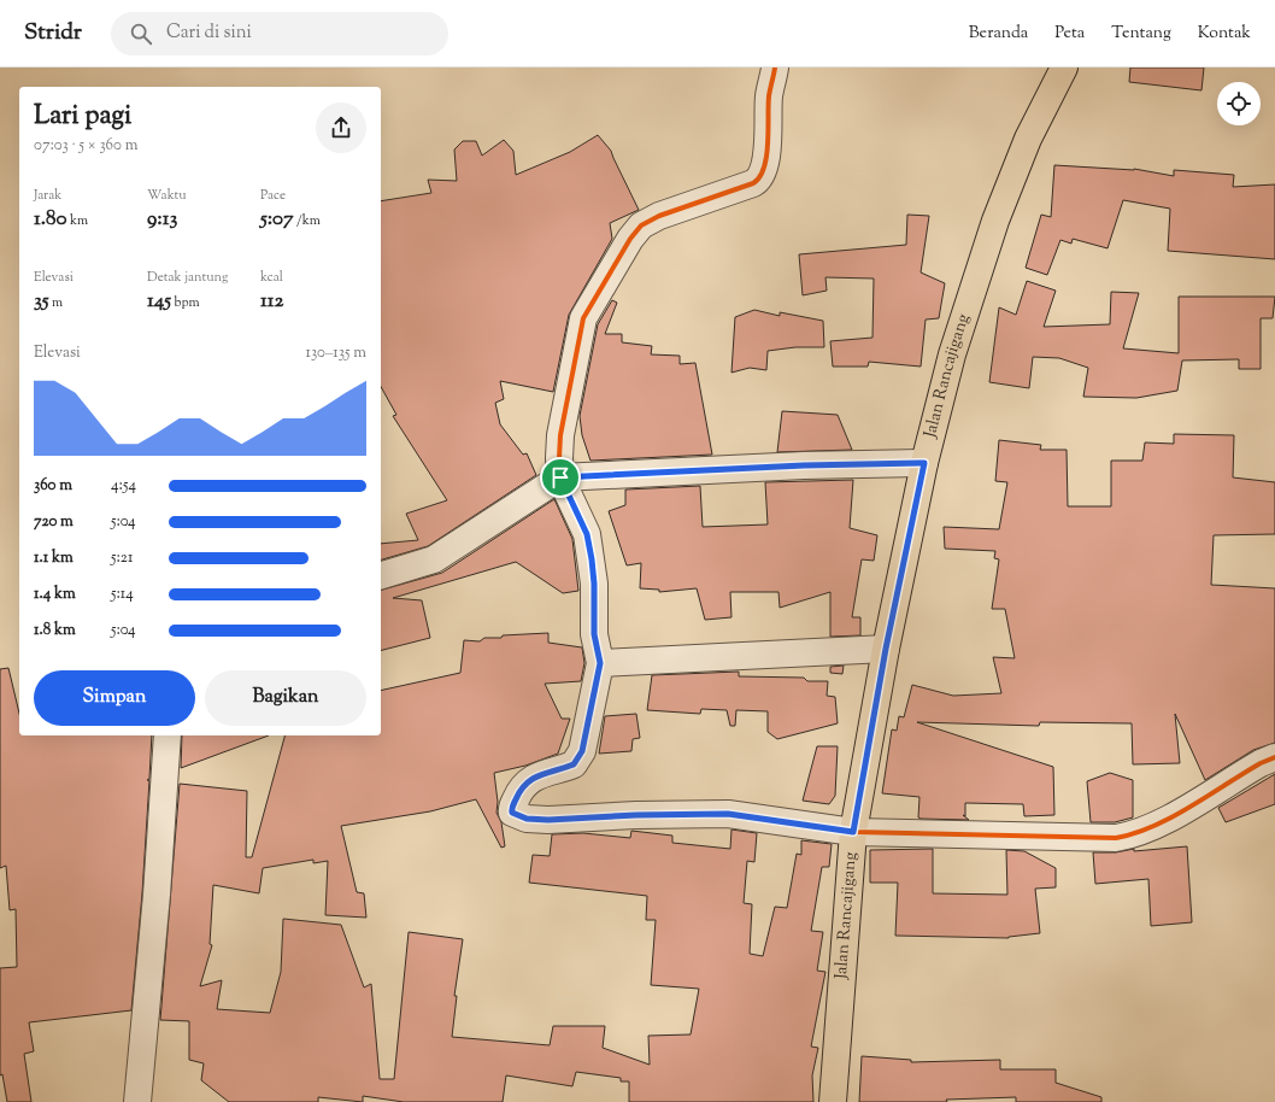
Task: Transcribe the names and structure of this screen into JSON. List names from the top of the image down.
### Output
{
  "streets": {
    "main road": ["Jalan Rancajigang"]
  },
  "page": {
    "header": "Stridr",
    "search": "Cari di sini",
    "nav": [
      "Beranda",
      "Peta",
      "Tentang",
      "Kontak"
    ],
    "heading": ["Lari pagi", "07:03 · 5 × 360 m"],
    "stats": [
      ["Jarak", "1.80 km"],
      ["Waktu", "9:13"],
      ["Pace", "5:07 /km"],
      ["Elevasi", "35 m"],
      ["Detak jantung", "145 bpm"],
      ["kcal", "112"]
    ],
    "chart": ["Elevasi", "130–135 m"],
    "list": [
      {
        "name": "360 m",
        "note": "4:54"
      },
      {
        "name": "720 m",
        "note": "5:04"
      },
      {
        "name": "1.1 km",
        "note": "5:21"
      },
      {
        "name": "1.4 km",
        "note": "5:14"
      },
      {
        "name": "1.8 km",
        "note": "5:04"
      }
    ],
    "buttons": ["Simpan", "Bagikan"]
  }
}
